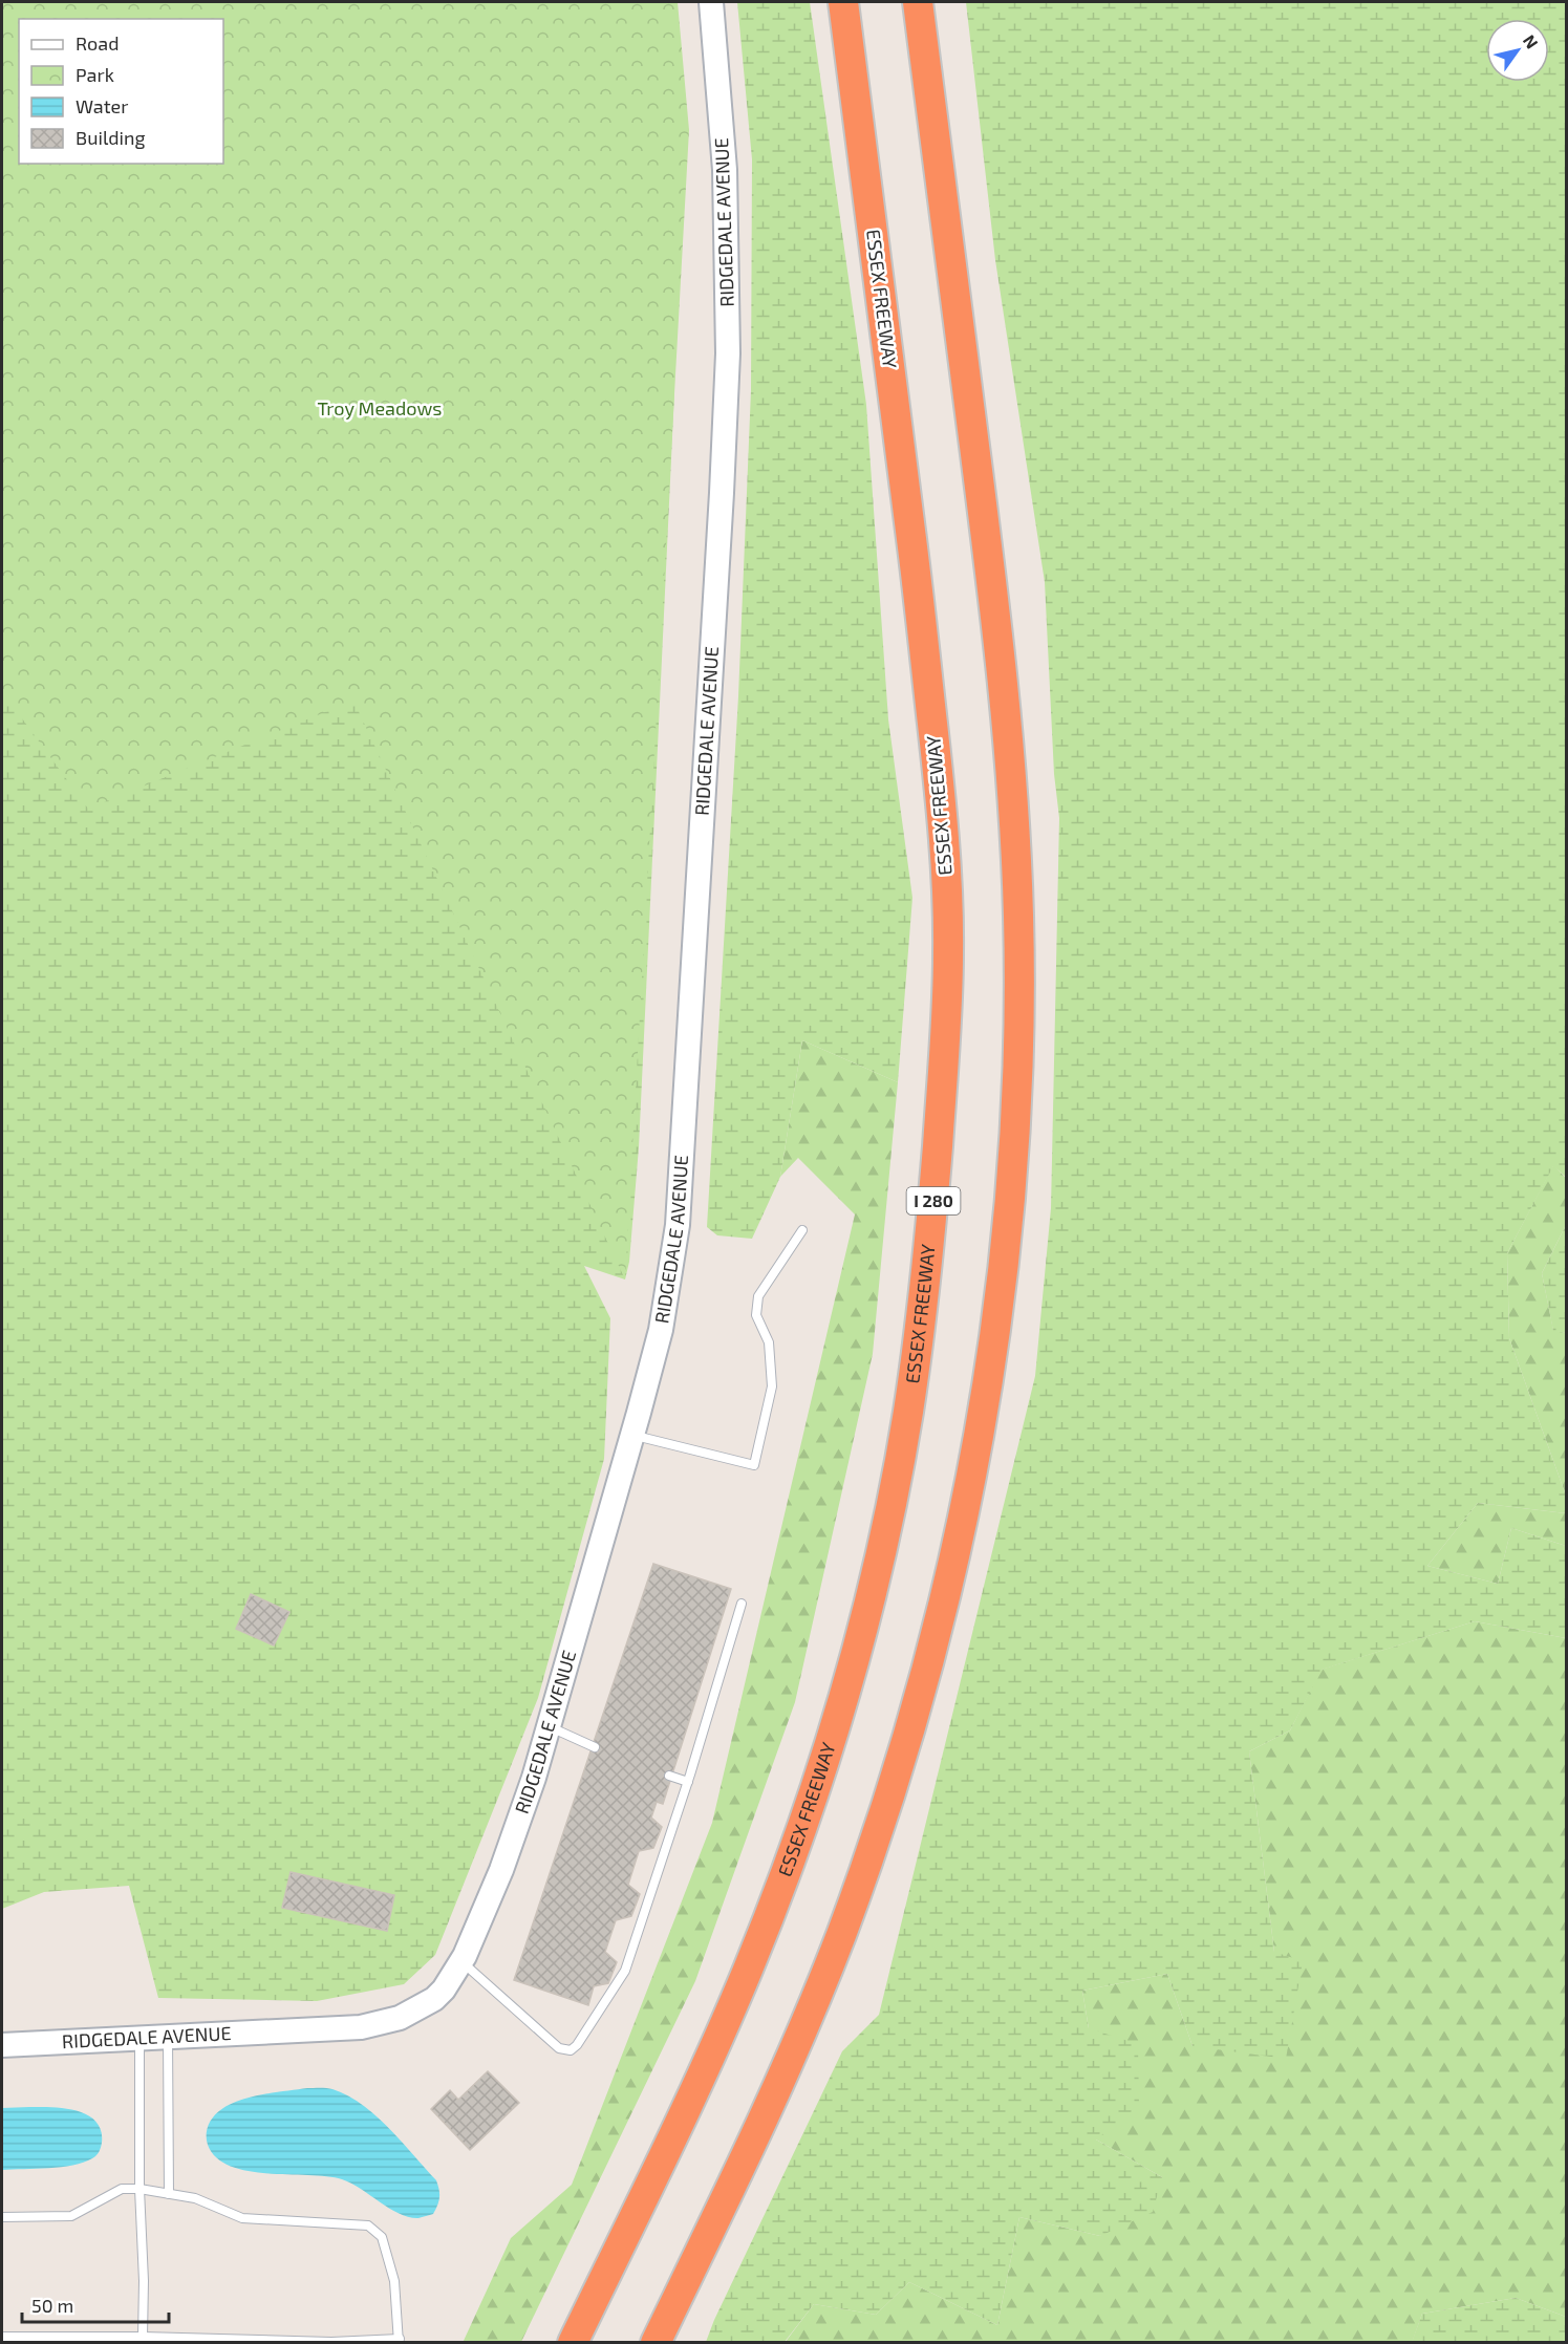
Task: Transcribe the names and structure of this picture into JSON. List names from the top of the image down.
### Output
{
  "streets": {
    "highway": ["ESSEX FREEWAY", "I 280"],
    "main road": ["RIDGEDALE AVENUE"]
  },
  "parks": ["Troy Meadows"],
  "legend": [
    "Road",
    "Park",
    "Water",
    "Building"
  ],
  "scale_bar": "50 m",
  "north": "top right"
}
